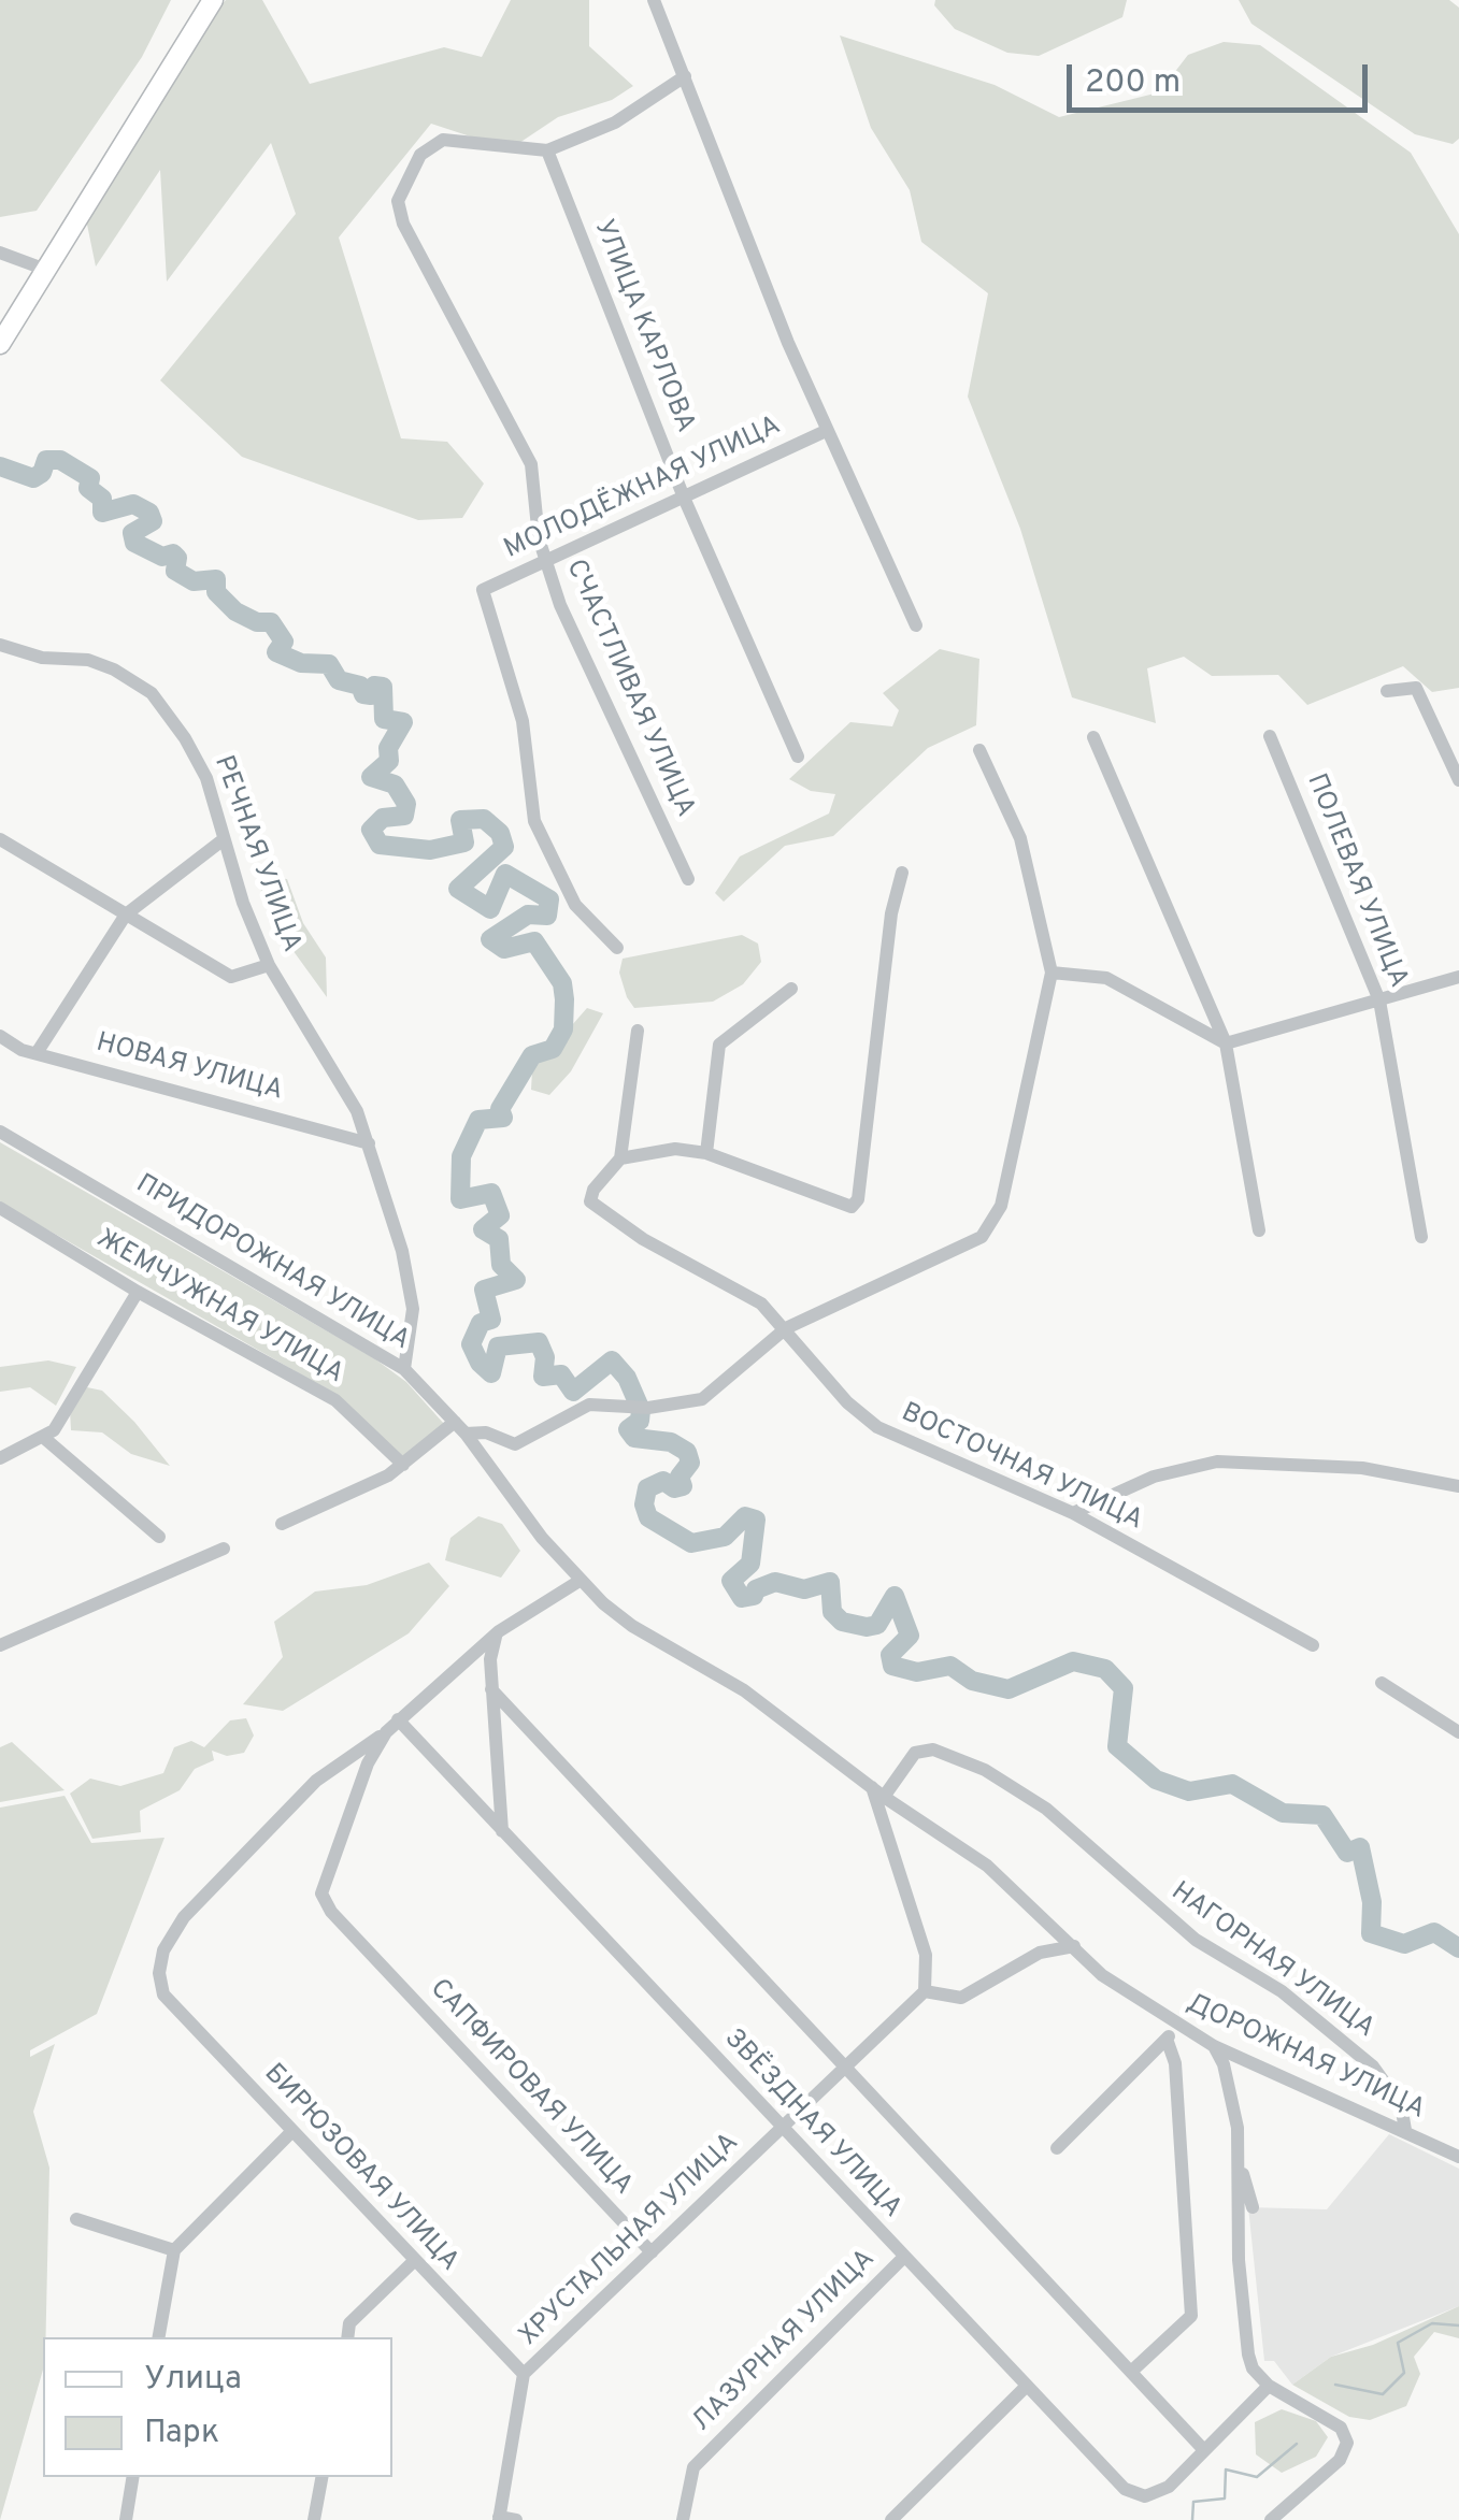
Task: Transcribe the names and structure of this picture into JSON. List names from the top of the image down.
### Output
{
  "streets": {
    "street": [
      "УЛИЦА КАРЛОВА",
      "МОЛОДЁЖНАЯ УЛИЦА",
      "СЧАСТЛИВАЯ УЛИЦА",
      "РЕЧНАЯ УЛИЦА",
      "ПОЛЕВАЯ УЛИЦА",
      "НОВАЯ УЛИЦА",
      "ПРИДОРОЖНАЯ УЛИЦА",
      "ЖЕМЧУЖНАЯ УЛИЦА",
      "ВОСТОЧНАЯ УЛИЦА",
      "НАГОРНАЯ УЛИЦА",
      "ДОРОЖНАЯ УЛИЦА",
      "САПФИРОВАЯ УЛИЦА",
      "ЗВЁЗДНАЯ УЛИЦА",
      "БИРЮЗОВАЯ УЛИЦА",
      "ХРУСТАЛЬНАЯ УЛИЦА",
      "ЛАЗУРНАЯ УЛИЦА"
    ]
  },
  "crossings": [
    ["УЛИЦА КАРЛОВА", "МОЛОДЁЖНАЯ УЛИЦА"],
    ["УЛИЦА КАРЛОВА", "СЧАСТЛИВАЯ УЛИЦА"],
    ["МОЛОДЁЖНАЯ УЛИЦА", "СЧАСТЛИВАЯ УЛИЦА"],
    ["РЕЧНАЯ УЛИЦА", "НОВАЯ УЛИЦА"],
    ["РЕЧНАЯ УЛИЦА", "ПРИДОРОЖНАЯ УЛИЦА"],
    ["ПРИДОРОЖНАЯ УЛИЦА", "НАГОРНАЯ УЛИЦА"],
    ["ПРИДОРОЖНАЯ УЛИЦА", "ДОРОЖНАЯ УЛИЦА"],
    ["НАГОРНАЯ УЛИЦА", "ДОРОЖНАЯ УЛИЦА"],
    ["САПФИРОВАЯ УЛИЦА", "БИРЮЗОВАЯ УЛИЦА"],
    ["САПФИРОВАЯ УЛИЦА", "ХРУСТАЛЬНАЯ УЛИЦА"],
    ["ЗВЁЗДНАЯ УЛИЦА", "ХРУСТАЛЬНАЯ УЛИЦА"],
    ["ЗВЁЗДНАЯ УЛИЦА", "ЛАЗУРНАЯ УЛИЦА"],
    ["БИРЮЗОВАЯ УЛИЦА", "ХРУСТАЛЬНАЯ УЛИЦА"]
  ],
  "legend": ["Улица", "Парк"],
  "scale_bar": "200 m"
}
